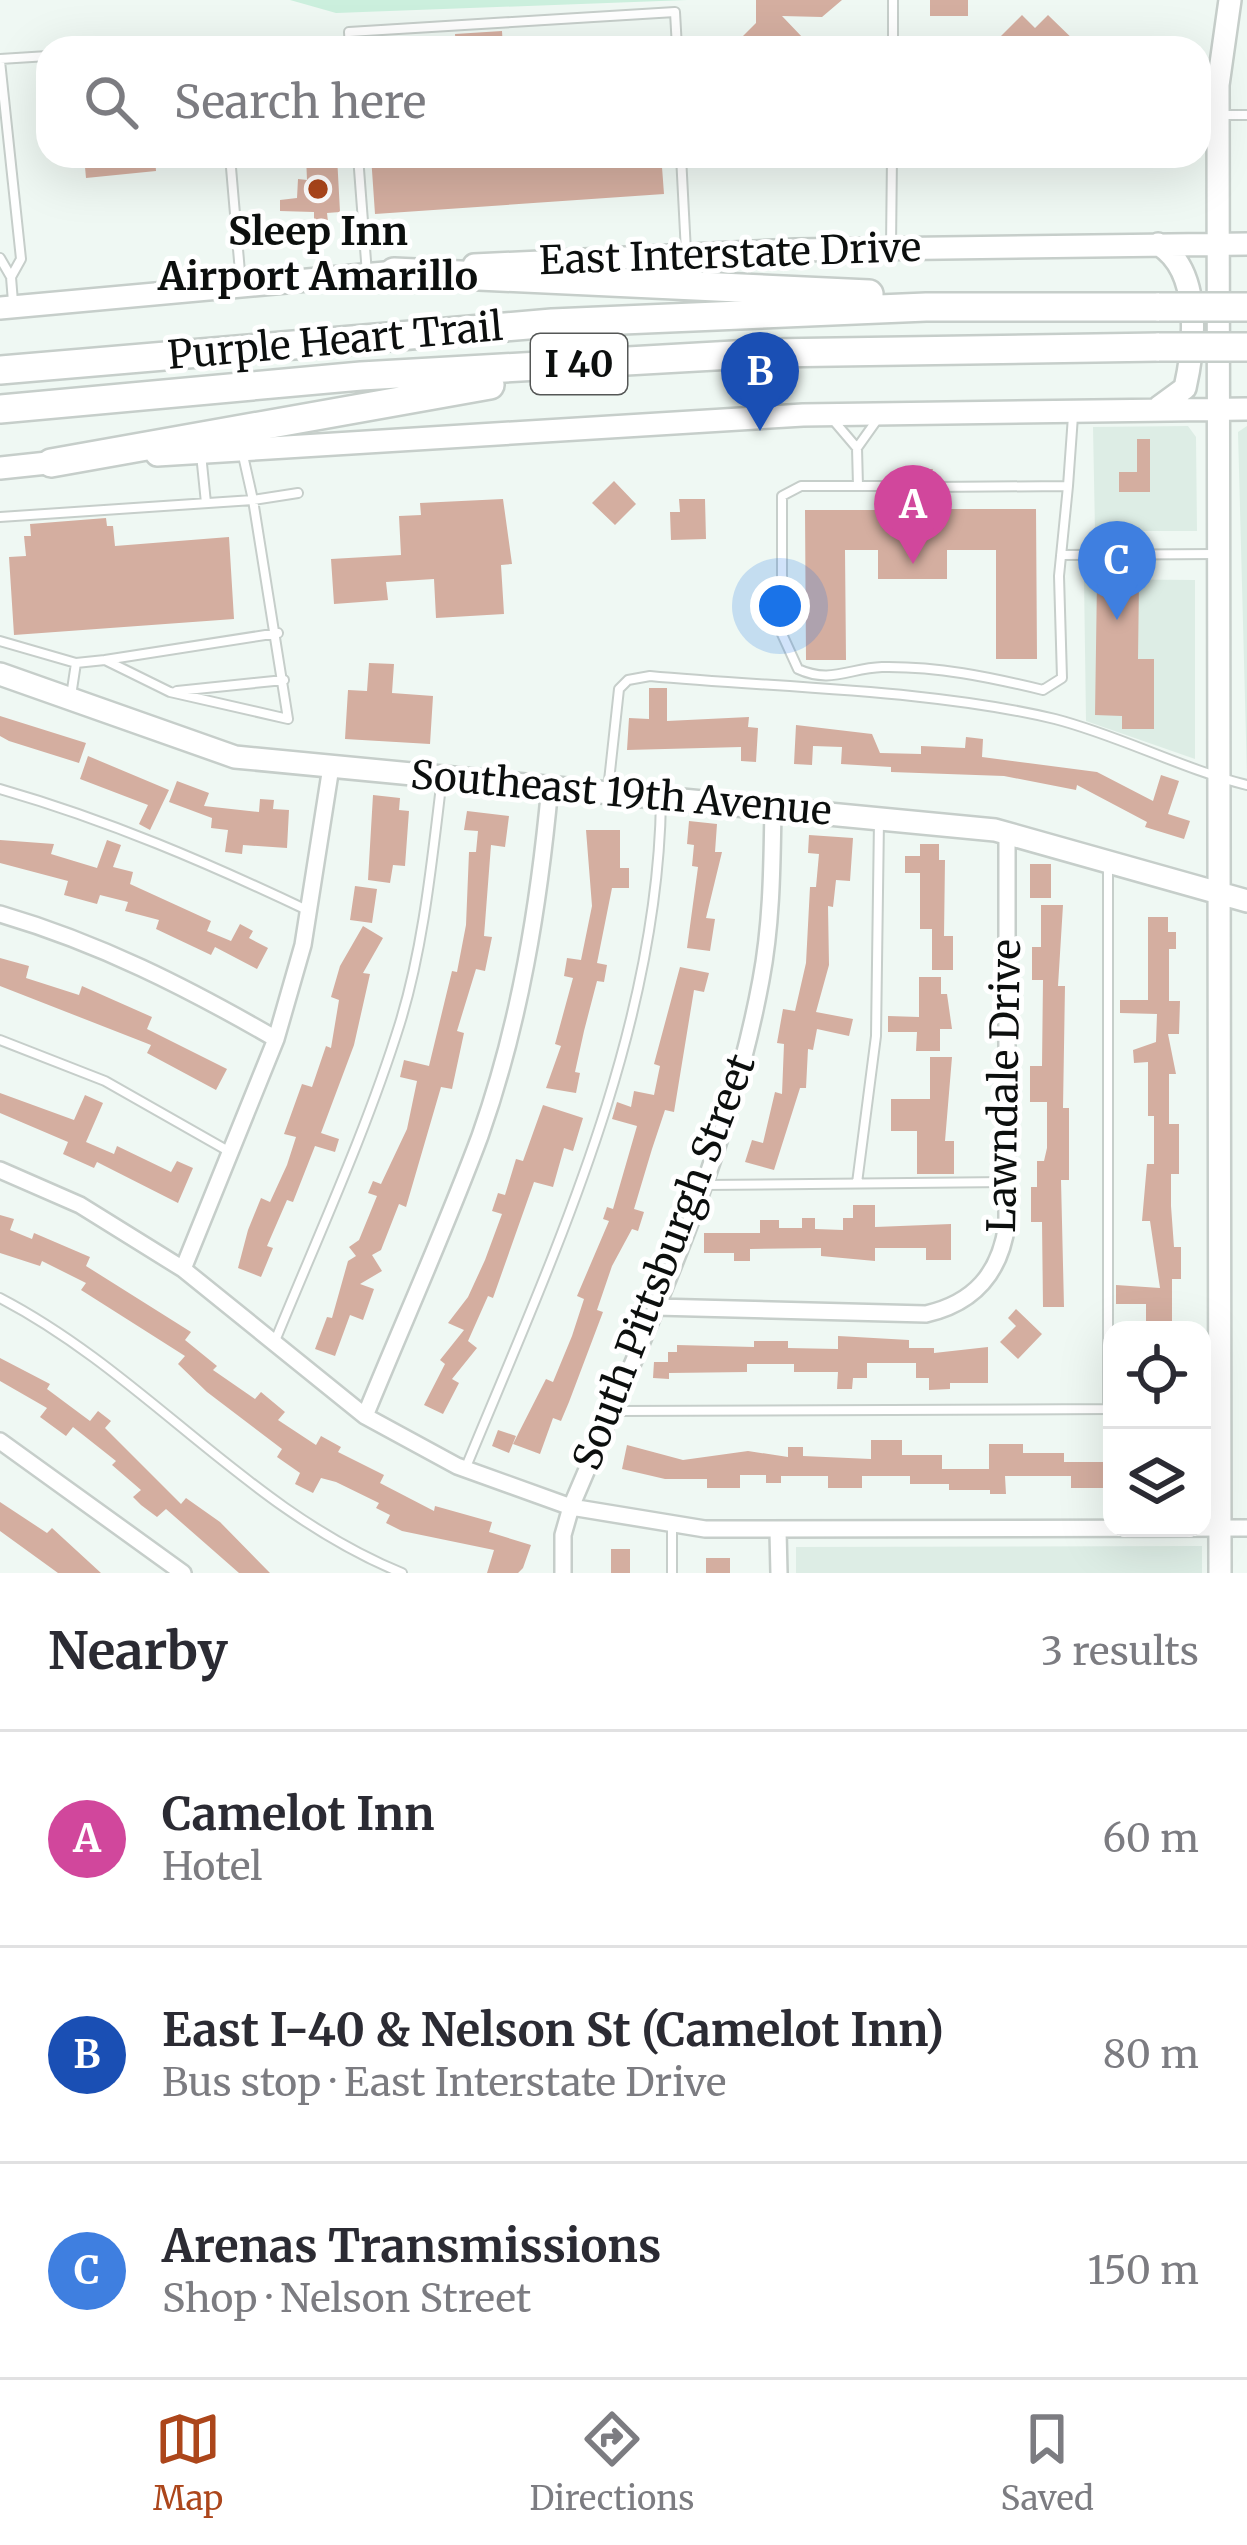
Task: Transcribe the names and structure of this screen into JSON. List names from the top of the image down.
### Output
{
  "streets": {
    "highway": ["Purple Heart Trail", "I 40"],
    "main road": ["East Interstate Drive", "Southeast 19th Avenue"],
    "street": ["Lawndale Drive", "South Pittsburgh Street"]
  },
  "crossings": [
    ["Southeast 19th Avenue", "Lawndale Drive"],
    ["Southeast 19th Avenue", "South Pittsburgh Street"],
    ["Lawndale Drive", "South Pittsburgh Street"]
  ],
  "places": ["Sleep Inn Airport Amarillo"],
  "page": {
    "search": "Search here",
    "pins": ["B", "A", "C"],
    "heading": ["Nearby", "3 results"],
    "list": [
      {
        "mark": "A",
        "name": "Camelot Inn",
        "note": "Hotel",
        "value": "60 m"
      },
      {
        "mark": "B",
        "name": "East I-40 & Nelson St (Camelot Inn)",
        "note": "Bus stop · East Interstate Drive",
        "value": "80 m"
      },
      {
        "mark": "C",
        "name": "Arenas Transmissions",
        "note": "Shop · Nelson Street",
        "value": "150 m"
      }
    ],
    "nav": ["Map", "Directions", "Saved"]
  }
}
